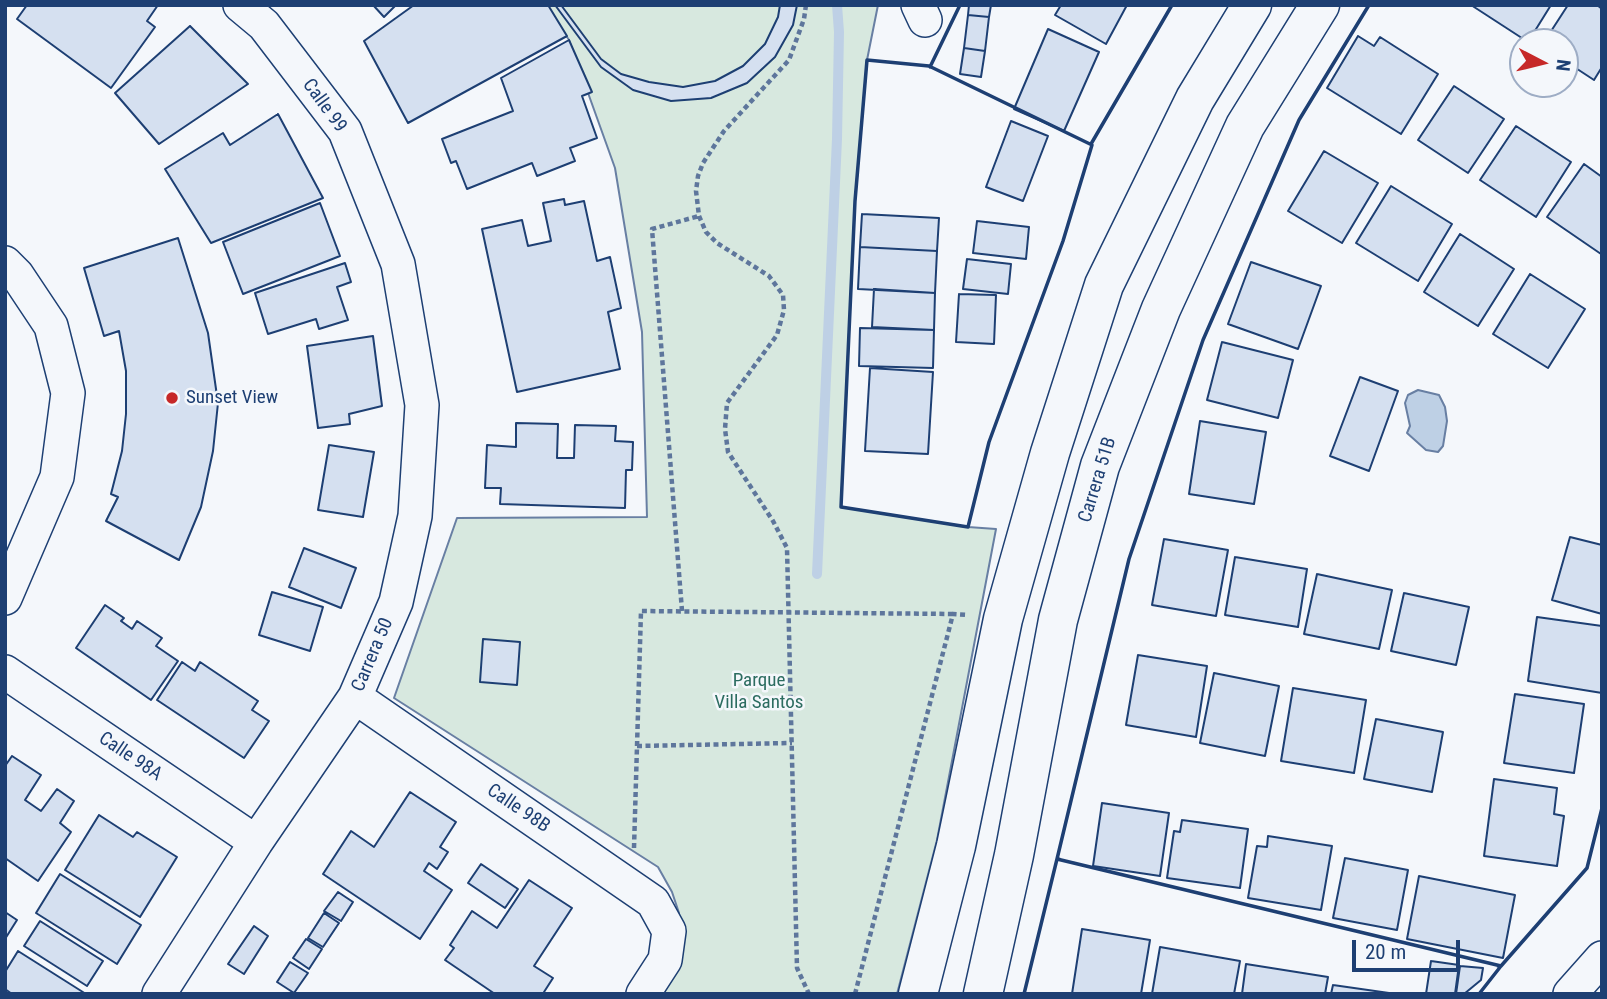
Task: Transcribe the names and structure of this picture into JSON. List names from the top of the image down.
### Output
{
  "streets": {
    "main road": ["Carrera 51B"],
    "street": [
      "Calle 99",
      "Carrera 50",
      "Calle 98A",
      "Calle 98B"
    ]
  },
  "crossings": [
    ["Calle 99", "Carrera 50"],
    ["Carrera 50", "Calle 98A"],
    ["Carrera 50", "Calle 98B"]
  ],
  "parks": ["Parque Villa Santos"],
  "places": ["Sunset View"],
  "scale_bar": "20 m",
  "north": "right"
}
